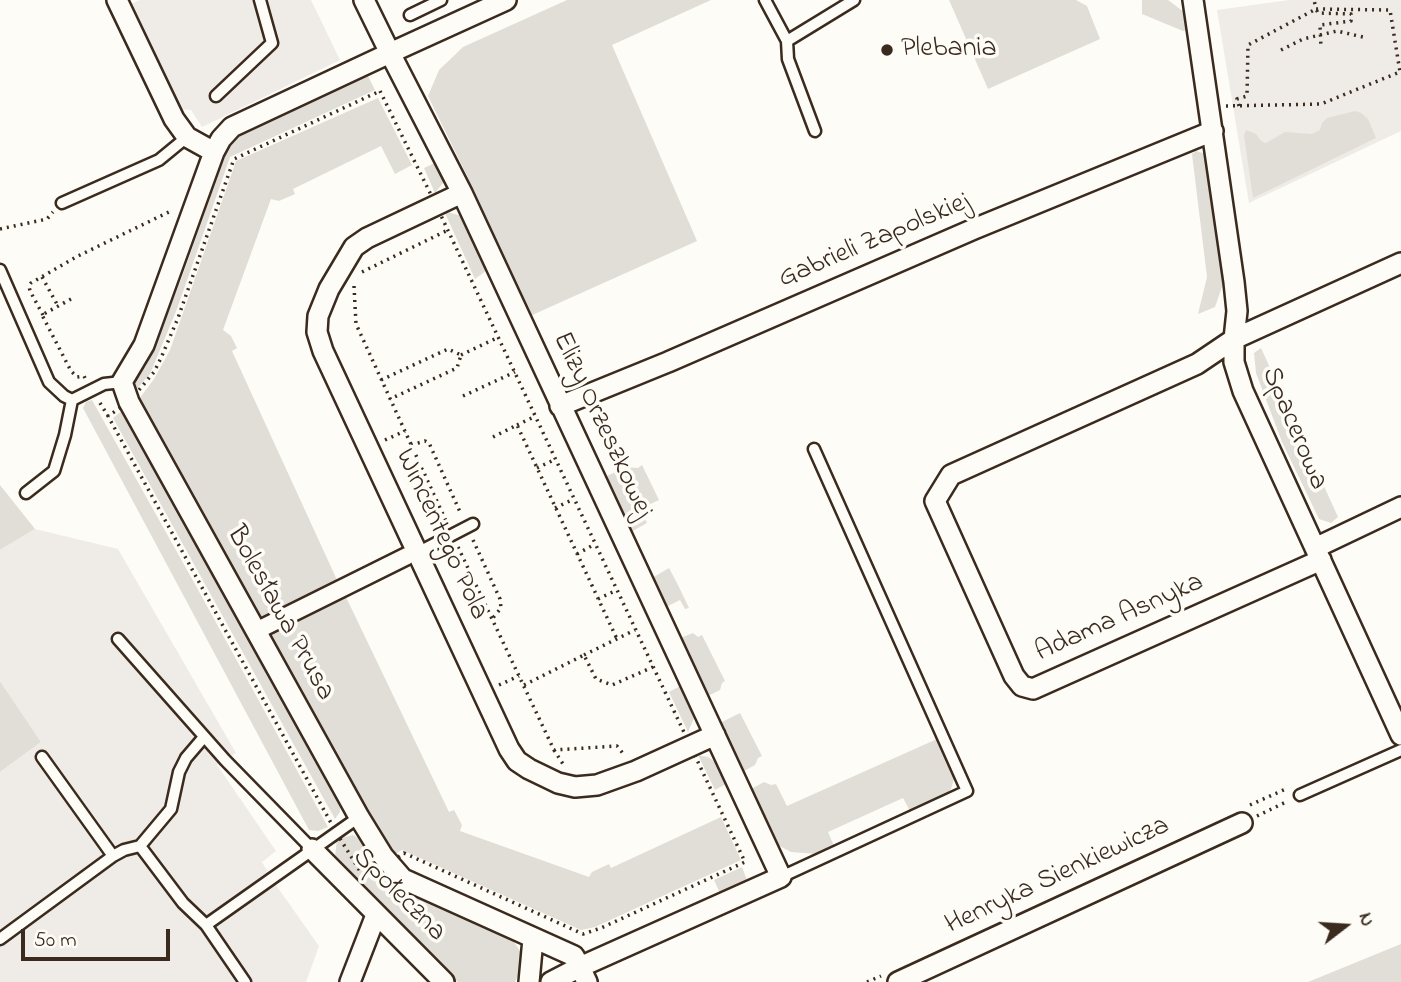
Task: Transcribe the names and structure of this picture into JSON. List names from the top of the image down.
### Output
{
  "streets": {
    "street": [
      "Gabrieli Zapolskiej",
      "Elizy Orzeszkowej",
      "Spacerowa",
      "Wincentego Pola",
      "Bolesława Prusa",
      "Adama Asnyka",
      "Henryka Sienkiewicza",
      "Społeczna"
    ]
  },
  "crossings": [
    ["Gabrieli Zapolskiej", "Elizy Orzeszkowej"],
    ["Gabrieli Zapolskiej", "Spacerowa"],
    ["Elizy Orzeszkowej", "Wincentego Pola"],
    ["Spacerowa", "Adama Asnyka"]
  ],
  "places": ["Plebania"],
  "scale_bar": "50 m",
  "north": "right"
}
